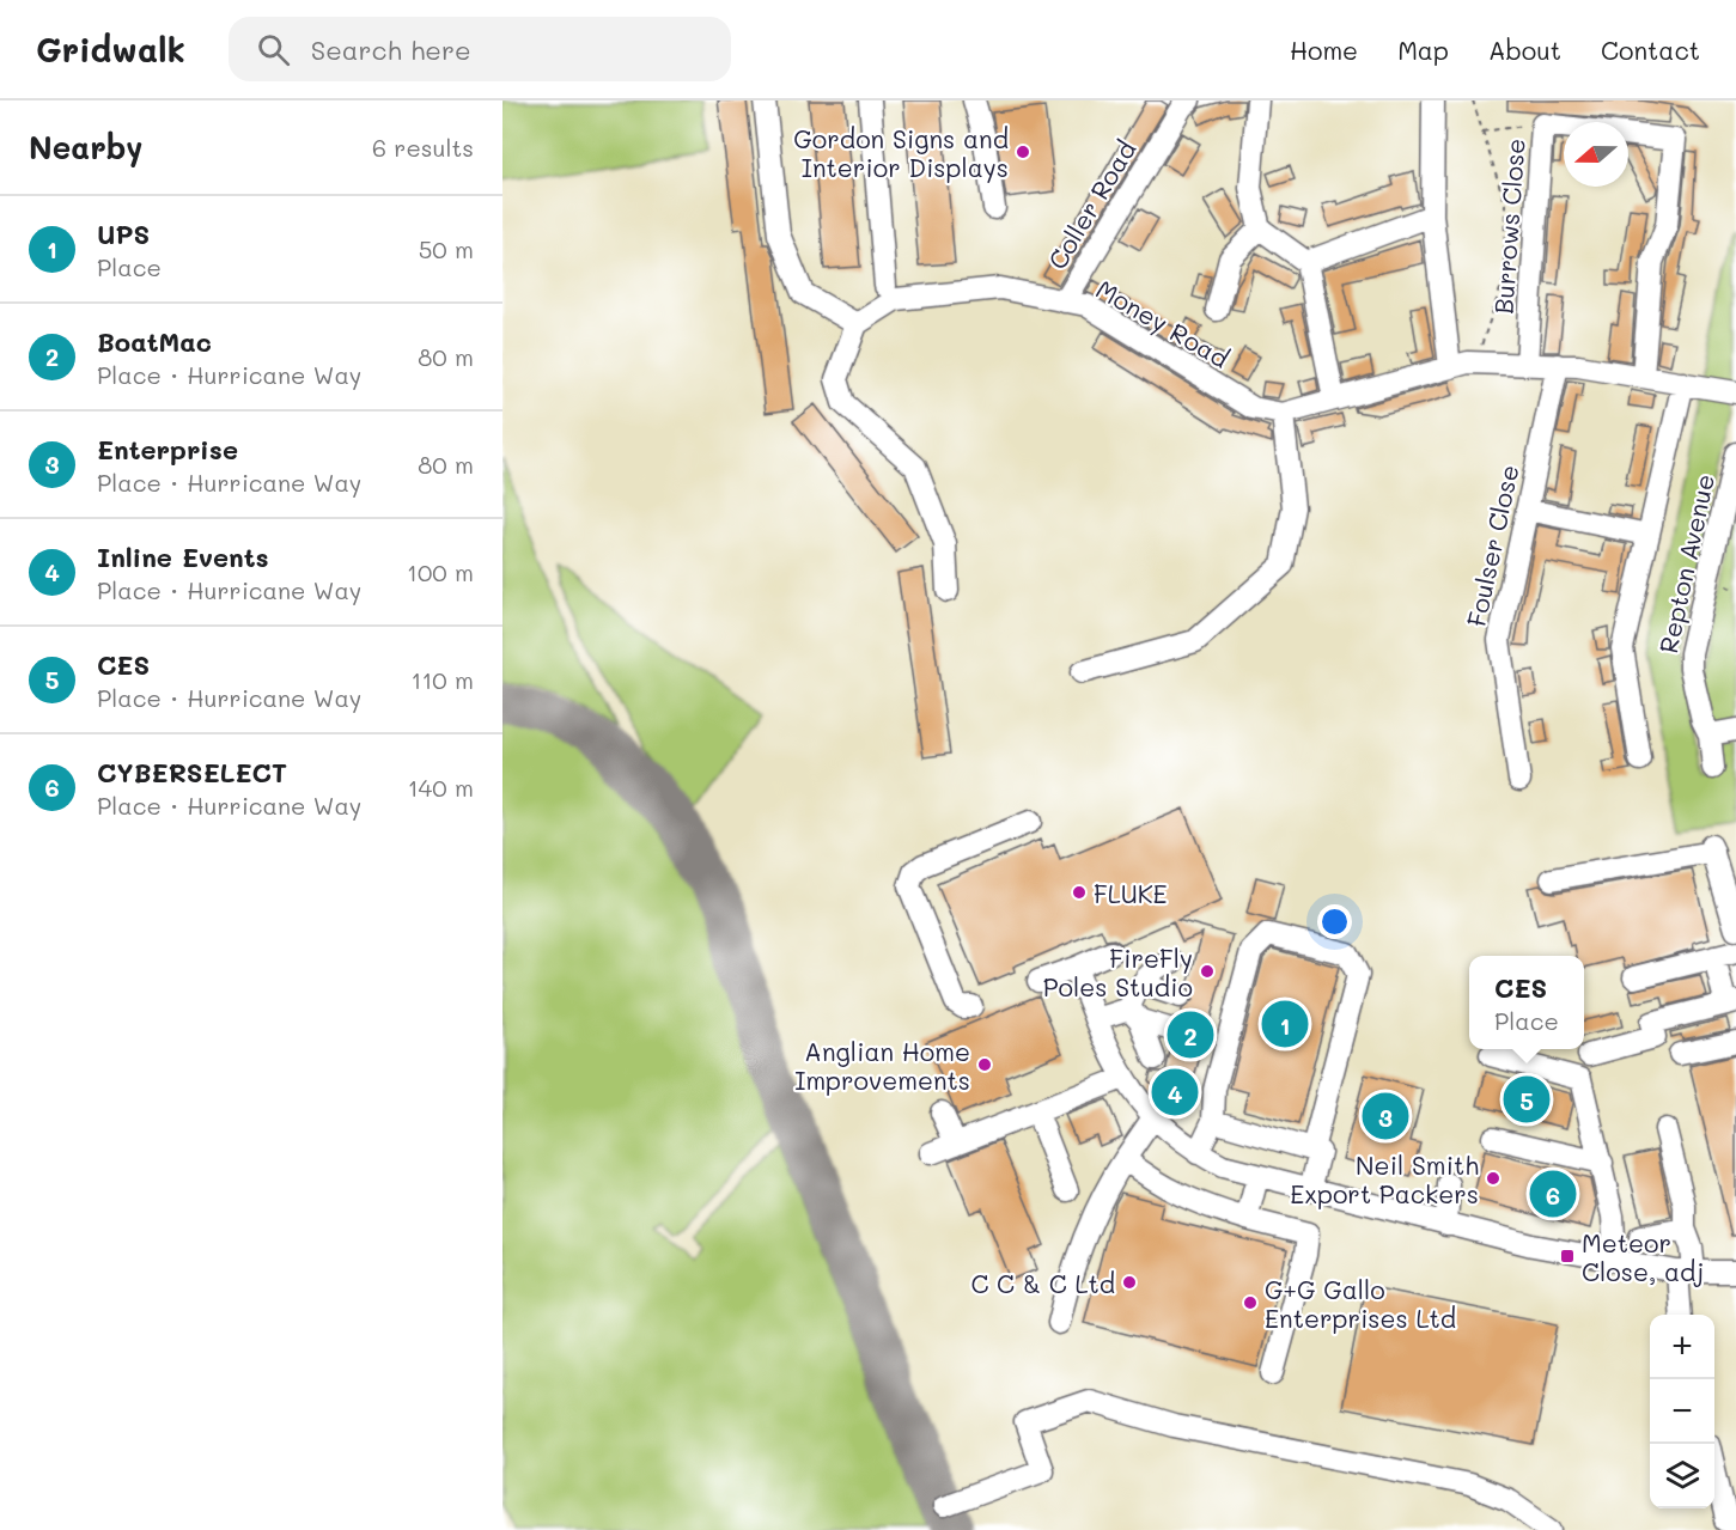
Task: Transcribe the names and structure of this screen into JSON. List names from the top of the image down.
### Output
{
  "streets": {
    "street": [
      "Coller Road",
      "Burrows Close",
      "Money Road",
      "Foulser Close",
      "Repton Avenue"
    ]
  },
  "crossings": [
    ["Coller Road", "Money Road"],
    ["Burrows Close", "Money Road"],
    ["Money Road", "Foulser Close"]
  ],
  "places": {
    "other": [
      "Gordon Signs and Interior Displays",
      "FLUKE",
      "FireFly Poles Studio",
      "Anglian Home Improvements",
      "Neil Smith Export Packers",
      "C C & C Ltd",
      "G+G Gallo Enterprises Ltd"
    ],
    "transit": ["Meteor Close, adj"]
  },
  "north": "left",
  "page": {
    "header": "Gridwalk",
    "search": "Search here",
    "nav": [
      "Home",
      "Map",
      "About",
      "Contact"
    ],
    "heading": ["Nearby", "6 results"],
    "list": [
      {
        "mark": "1",
        "name": "UPS",
        "note": "Place",
        "value": "50 m"
      },
      {
        "mark": "2",
        "name": "BoatMac",
        "note": "Place · Hurricane Way",
        "value": "80 m"
      },
      {
        "mark": "3",
        "name": "Enterprise",
        "note": "Place · Hurricane Way",
        "value": "80 m"
      },
      {
        "mark": "4",
        "name": "Inline Events",
        "note": "Place · Hurricane Way",
        "value": "100 m"
      },
      {
        "mark": "5",
        "name": "CES",
        "note": "Place · Hurricane Way",
        "value": "110 m"
      },
      {
        "mark": "6",
        "name": "CYBERSELECT",
        "note": "Place · Hurricane Way",
        "value": "140 m"
      }
    ],
    "popup": ["CES", "Place"],
    "pins": [
      "1",
      "2",
      "4",
      "5",
      "3",
      "6"
    ],
    "map_buttons": ["+", "−"]
  }
}
